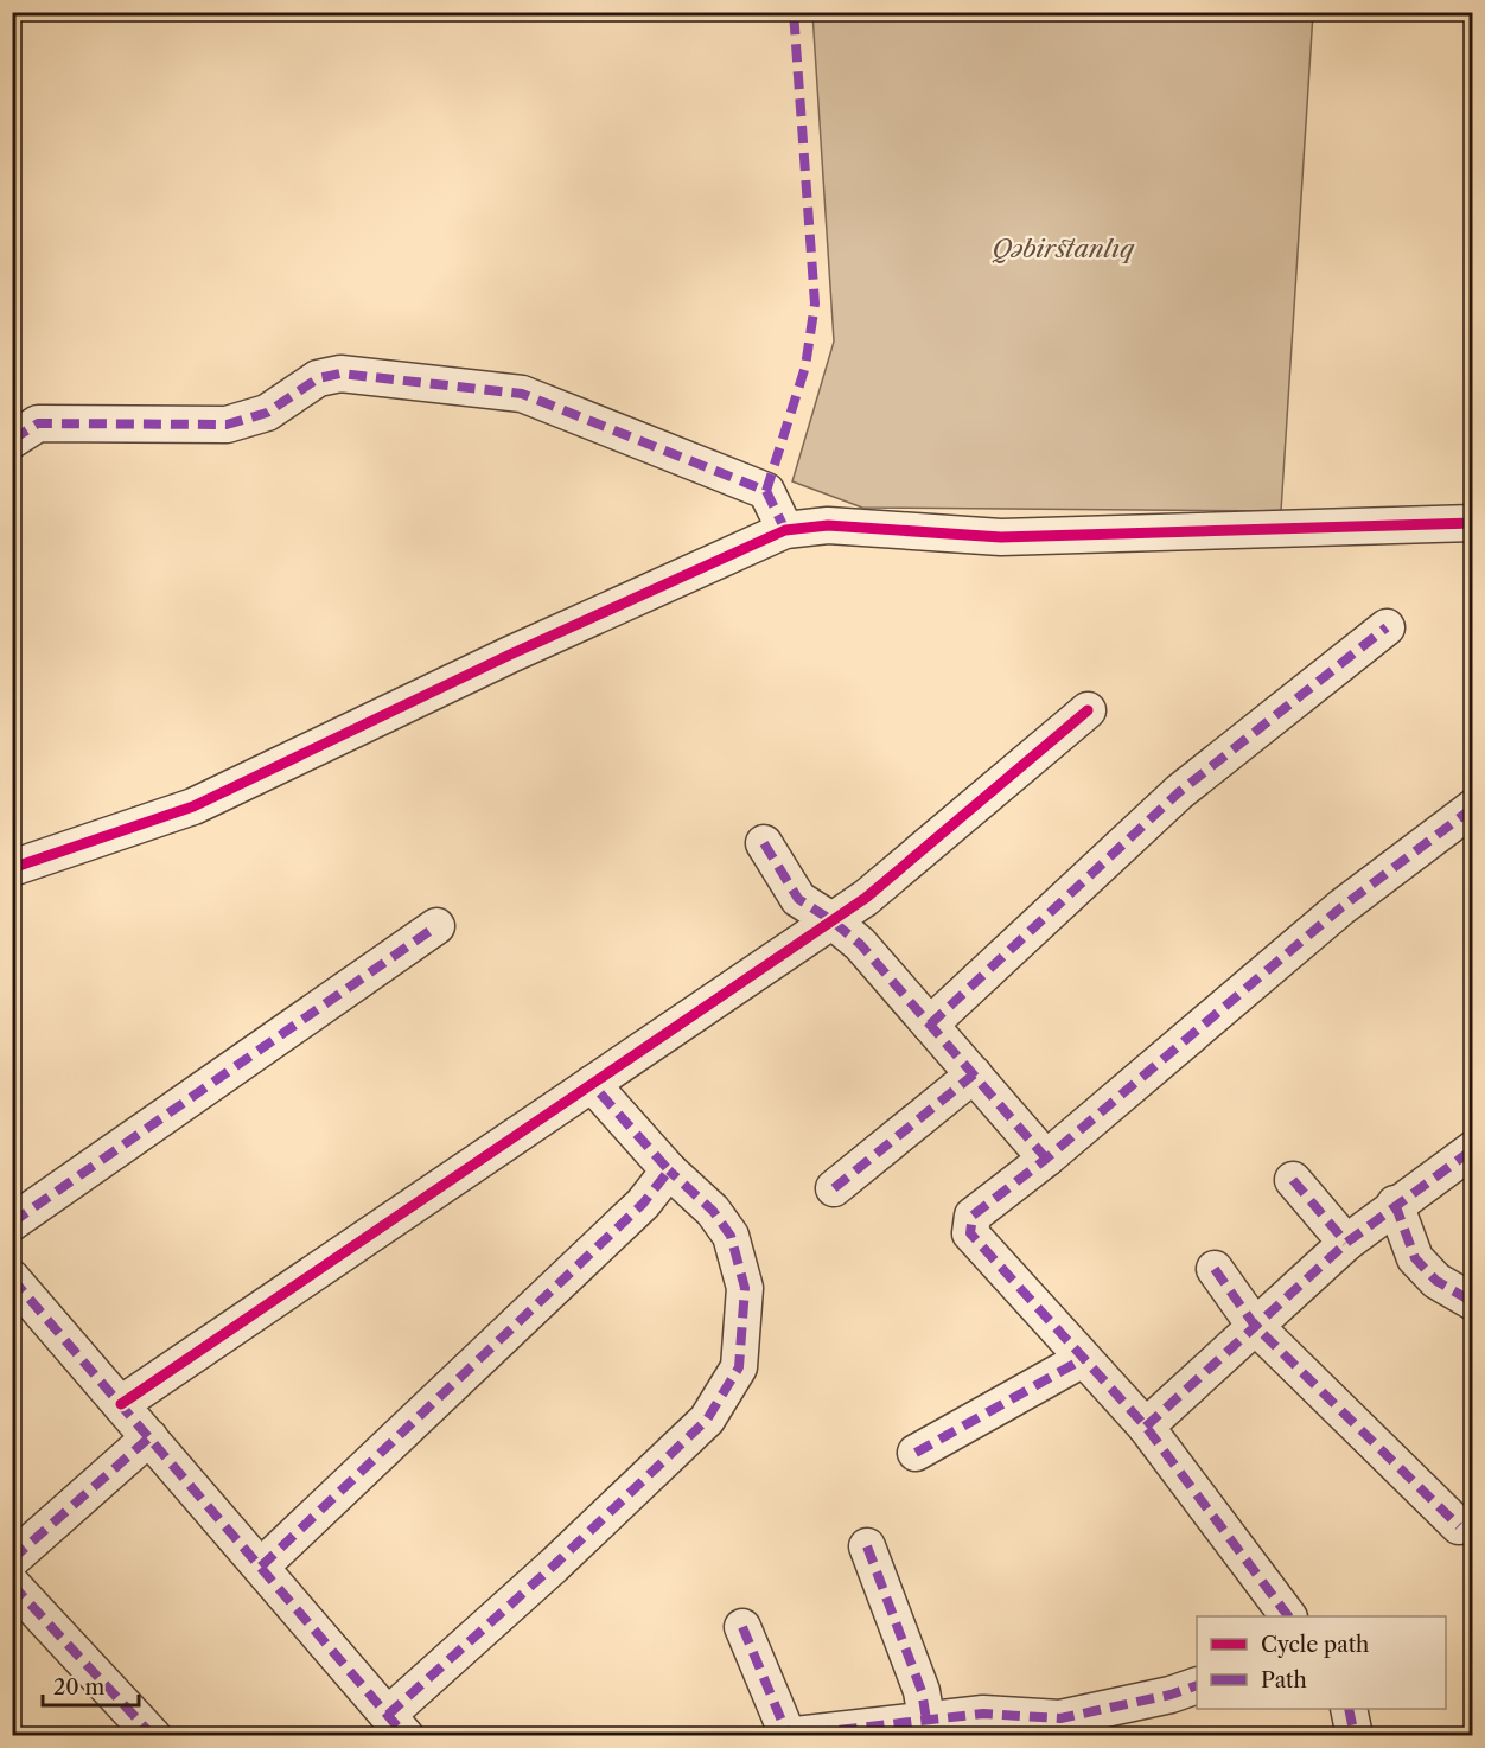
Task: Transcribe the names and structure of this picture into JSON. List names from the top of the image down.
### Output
{
  "parks": ["Qəbirstanlıq"],
  "legend": ["Cycle path", "Path"],
  "scale_bar": "20 m"
}
